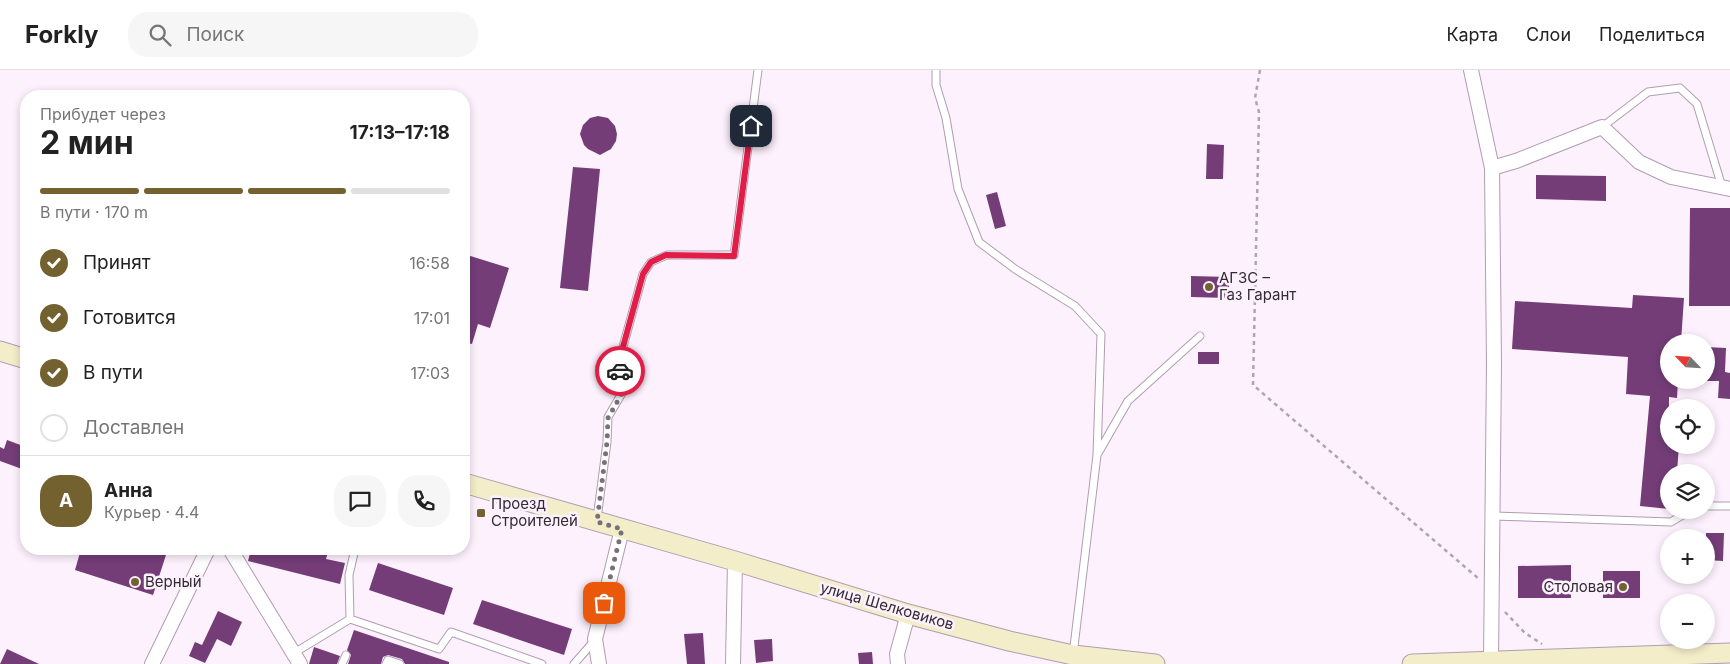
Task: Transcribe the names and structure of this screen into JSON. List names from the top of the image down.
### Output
{
  "streets": {
    "street": ["улица Шелковиков"]
  },
  "places": {
    "other": ["АГЗС – Газ Гарант", "Верный", "Столовая"],
    "transit": ["Проезд Строителей"]
  },
  "north": "top left",
  "page": {
    "header": "Forkly",
    "search": "Поиск",
    "nav": ["Карта", "Слои", "Поделиться"],
    "heading": ["2 мин", "Прибудет через", "17:13–17:18"],
    "panel": ["Анна", "Курьер · 4.4"],
    "bar": "В пути · 170 m",
    "list": [
      ["Принят", "16:58"],
      ["Готовится", "17:01"],
      ["В пути", "17:03"],
      "Доставлен"
    ],
    "map_buttons": ["+", "−"],
    "round": "А"
  }
}
